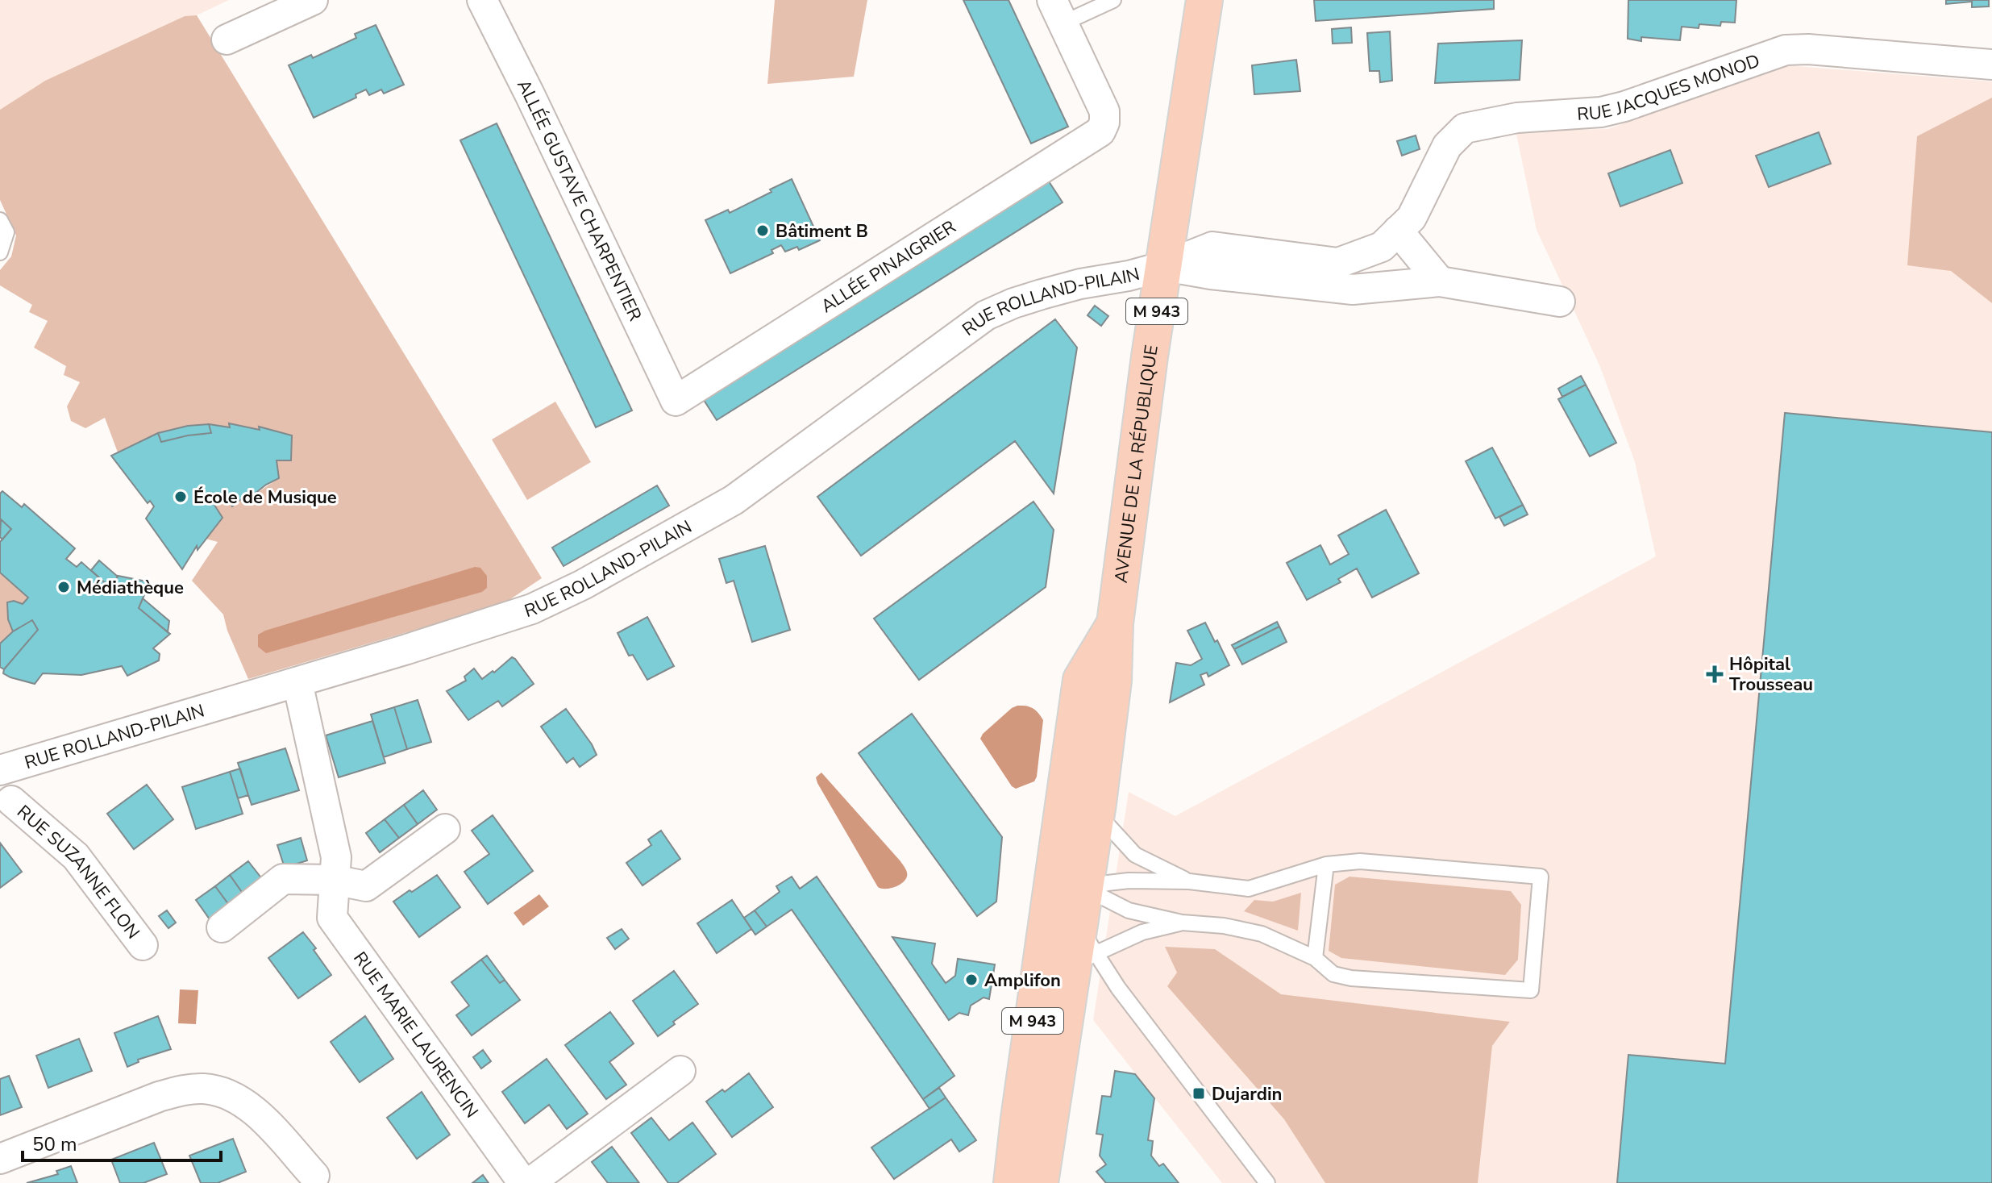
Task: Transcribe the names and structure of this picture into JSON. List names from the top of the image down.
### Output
{
  "streets": {
    "main road": ["M 943", "AVENUE DE LA RÉPUBLIQUE"],
    "street": [
      "RUE JACQUES MONOD",
      "ALLÉE GUSTAVE CHARPENTIER",
      "ALLÉE PINAIGRIER",
      "RUE ROLLAND-PILAIN",
      "RUE SUZANNE FLON",
      "RUE MARIE LAURENCIN"
    ]
  },
  "crossings": [
    ["RUE JACQUES MONOD", "RUE ROLLAND-PILAIN"],
    ["ALLÉE GUSTAVE CHARPENTIER", "ALLÉE PINAIGRIER"],
    ["RUE ROLLAND-PILAIN", "AVENUE DE LA RÉPUBLIQUE"],
    ["RUE ROLLAND-PILAIN", "RUE SUZANNE FLON"],
    ["RUE ROLLAND-PILAIN", "RUE MARIE LAURENCIN"]
  ],
  "places": {
    "other": [
      "Bâtiment B",
      "École de Musique",
      "Médiathèque",
      "Amplifon"
    ],
    "health": ["Hôpital Trousseau"],
    "transit": ["Dujardin"]
  },
  "scale_bar": "50 m"
}
